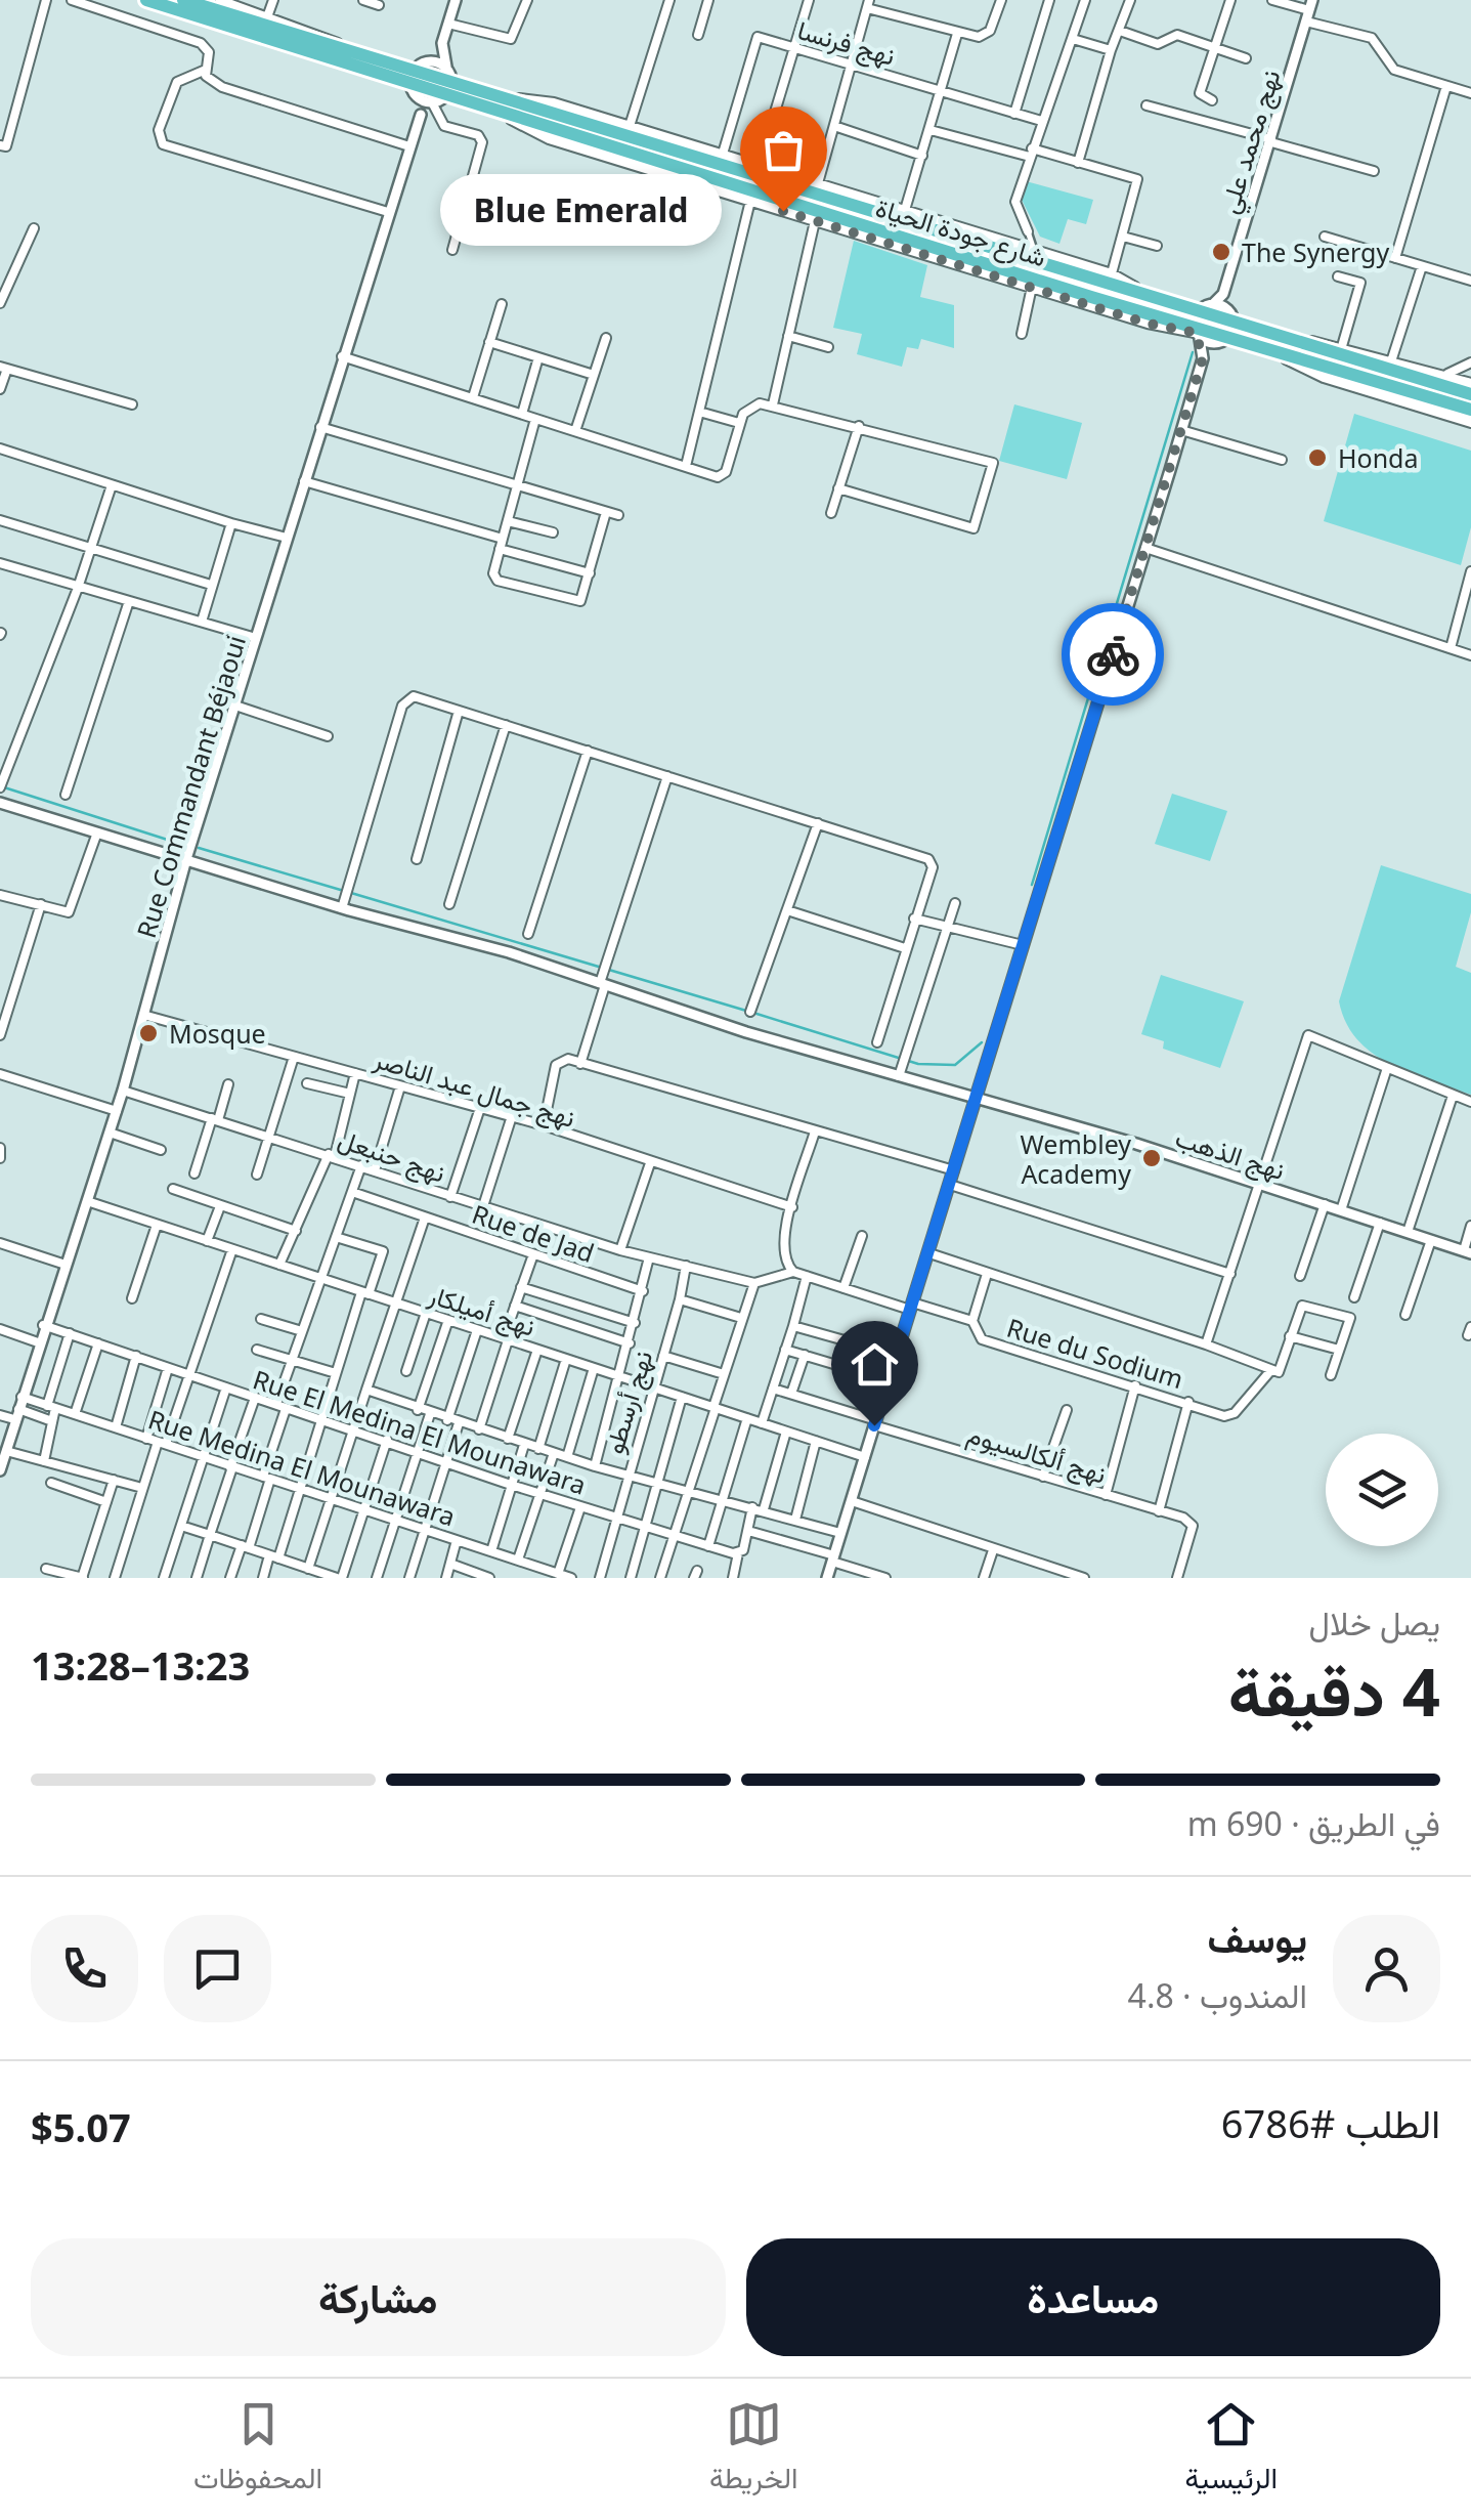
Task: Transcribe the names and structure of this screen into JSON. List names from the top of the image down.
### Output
{
  "streets": {
    "highway": ["شارع جودة الحياة"],
    "street": [
      "نهج فرنسا",
      "نهج محمد علي",
      "Rue Commandant Béjaoui",
      "نهج جمال عبد الناصر",
      "نهج الذهب",
      "نهج حنبعل",
      "Rue de Jad",
      "نهج أميلكار",
      "Rue du Sodium",
      "نهج أرسطو",
      "Rue El Medina El Mounawara",
      "نهج ألكالسيوم",
      "Rue Medina El Mounawara"
    ]
  },
  "crossings": [
    ["Rue Commandant Béjaoui", "نهج جمال عبد الناصر"],
    ["Rue Commandant Béjaoui", "نهج الذهب"],
    ["Rue Commandant Béjaoui", "نهج حنبعل"],
    ["Rue Commandant Béjaoui", "نهج أميلكار"],
    ["Rue Commandant Béjaoui", "Rue El Medina El Mounawara"],
    ["Rue Commandant Béjaoui", "Rue Medina El Mounawara"],
    ["نهج حنبعل", "نهج أرسطو"],
    ["نهج أميلكار", "نهج أرسطو"],
    ["نهج أرسطو", "Rue El Medina El Mounawara"]
  ],
  "places": [
    "Blue Emerald",
    "The Synergy",
    "Honda",
    "Mosque",
    "Wembley Academy"
  ],
  "page": {
    "bubble": "Blue Emerald",
    "heading": ["4 دقيقة", "يصل خلال", "13:23–13:28"],
    "panel": [
      "يوسف",
      "المندوب · 4.8",
      "الطلب #6786",
      "$5.07"
    ],
    "bar": "في الطريق · 690 m",
    "buttons": ["مساعدة", "مشاركة"],
    "tabs": ["الرئيسية", "الخريطة", "المحفوظات"]
  }
}
